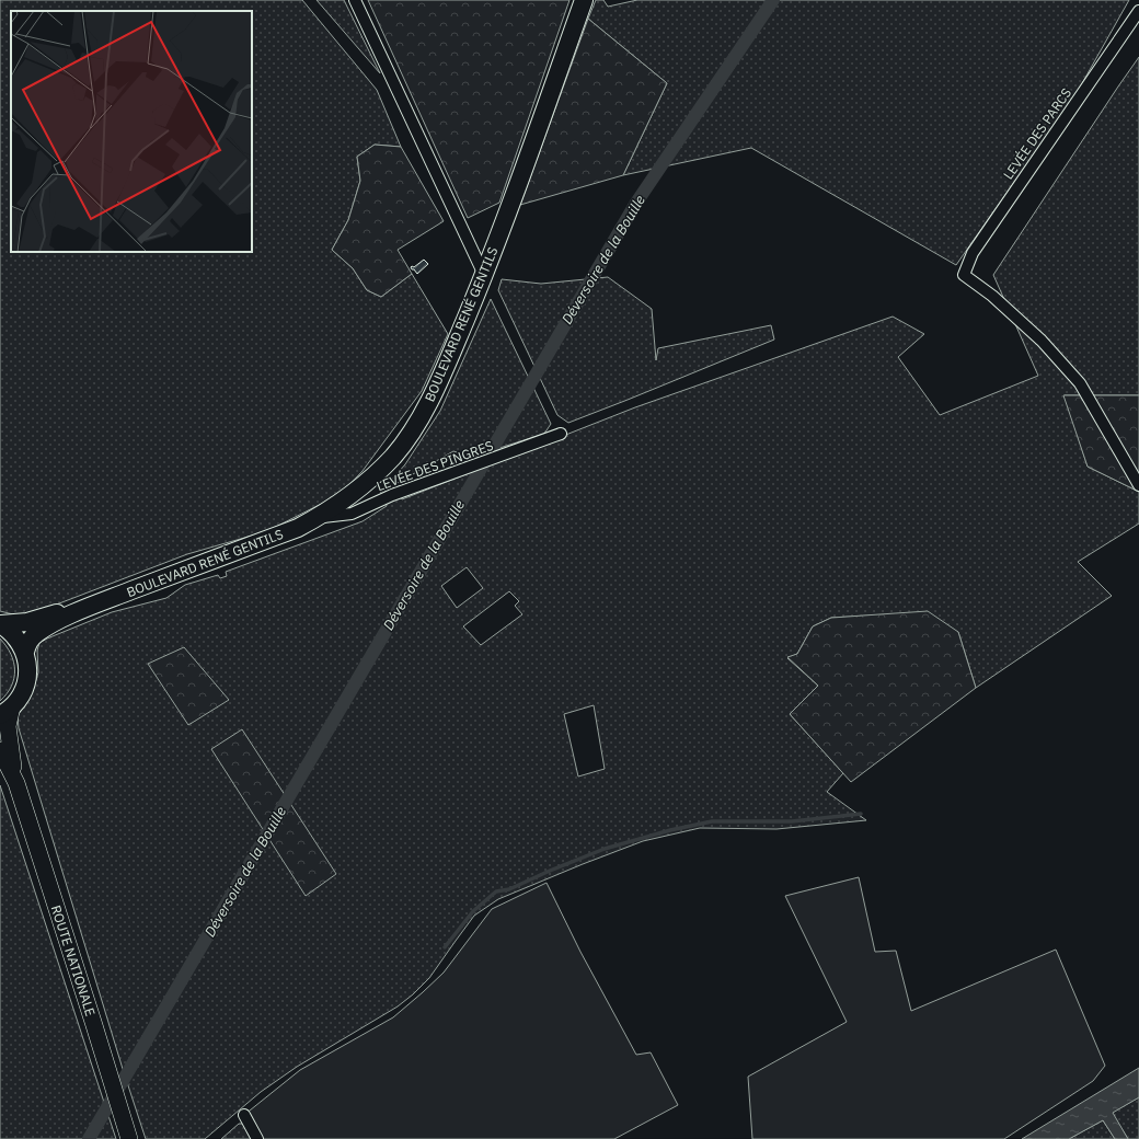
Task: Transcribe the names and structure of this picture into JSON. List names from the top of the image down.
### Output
{
  "streets": {
    "main road": ["BOULEVARD RENÉ GENTILS", "ROUTE NATIONALE"],
    "street": ["LEVÉE DES PARCS", "LEVÉE DES PINGRES"]
  },
  "crossings": [
    ["BOULEVARD RENÉ GENTILS", "LEVÉE DES PINGRES"]
  ],
  "water": ["Déversoire de la Bouille"]
}
